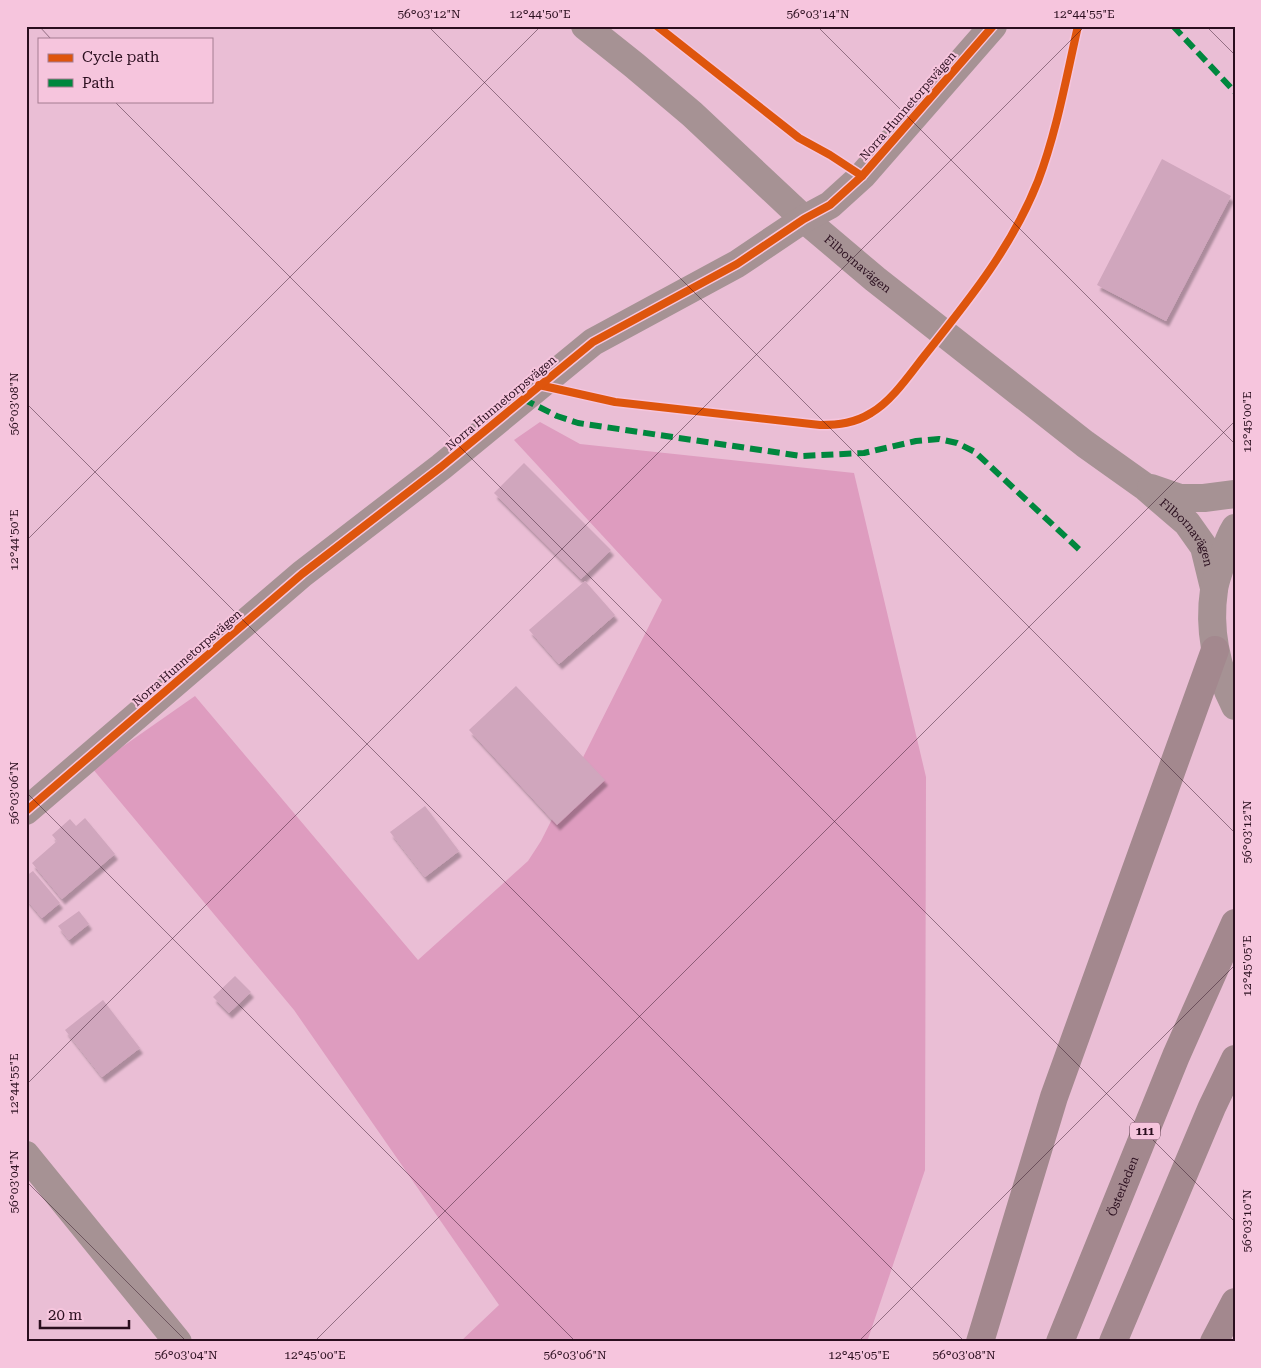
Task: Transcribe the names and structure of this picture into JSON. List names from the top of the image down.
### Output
{
  "streets": {
    "main road": ["111", "Österleden"],
    "street": ["Norra Hunnetorpsvägen", "Filbornavägen"]
  },
  "crossings": [
    ["Norra Hunnetorpsvägen", "Filbornavägen"]
  ],
  "legend": ["Cycle path", "Path"],
  "scale_bar": "20 m",
  "coordinates": [
    "56°03'12\"N",
    "12°44'50\"E",
    "56°03'14\"N",
    "12°44'55\"E",
    "56°03'08\"N",
    "12°45'00\"E",
    "56°03'06\"N",
    "12°45'05\"E",
    "56°03'04\"N",
    "56°03'10\"N"
  ]
}
